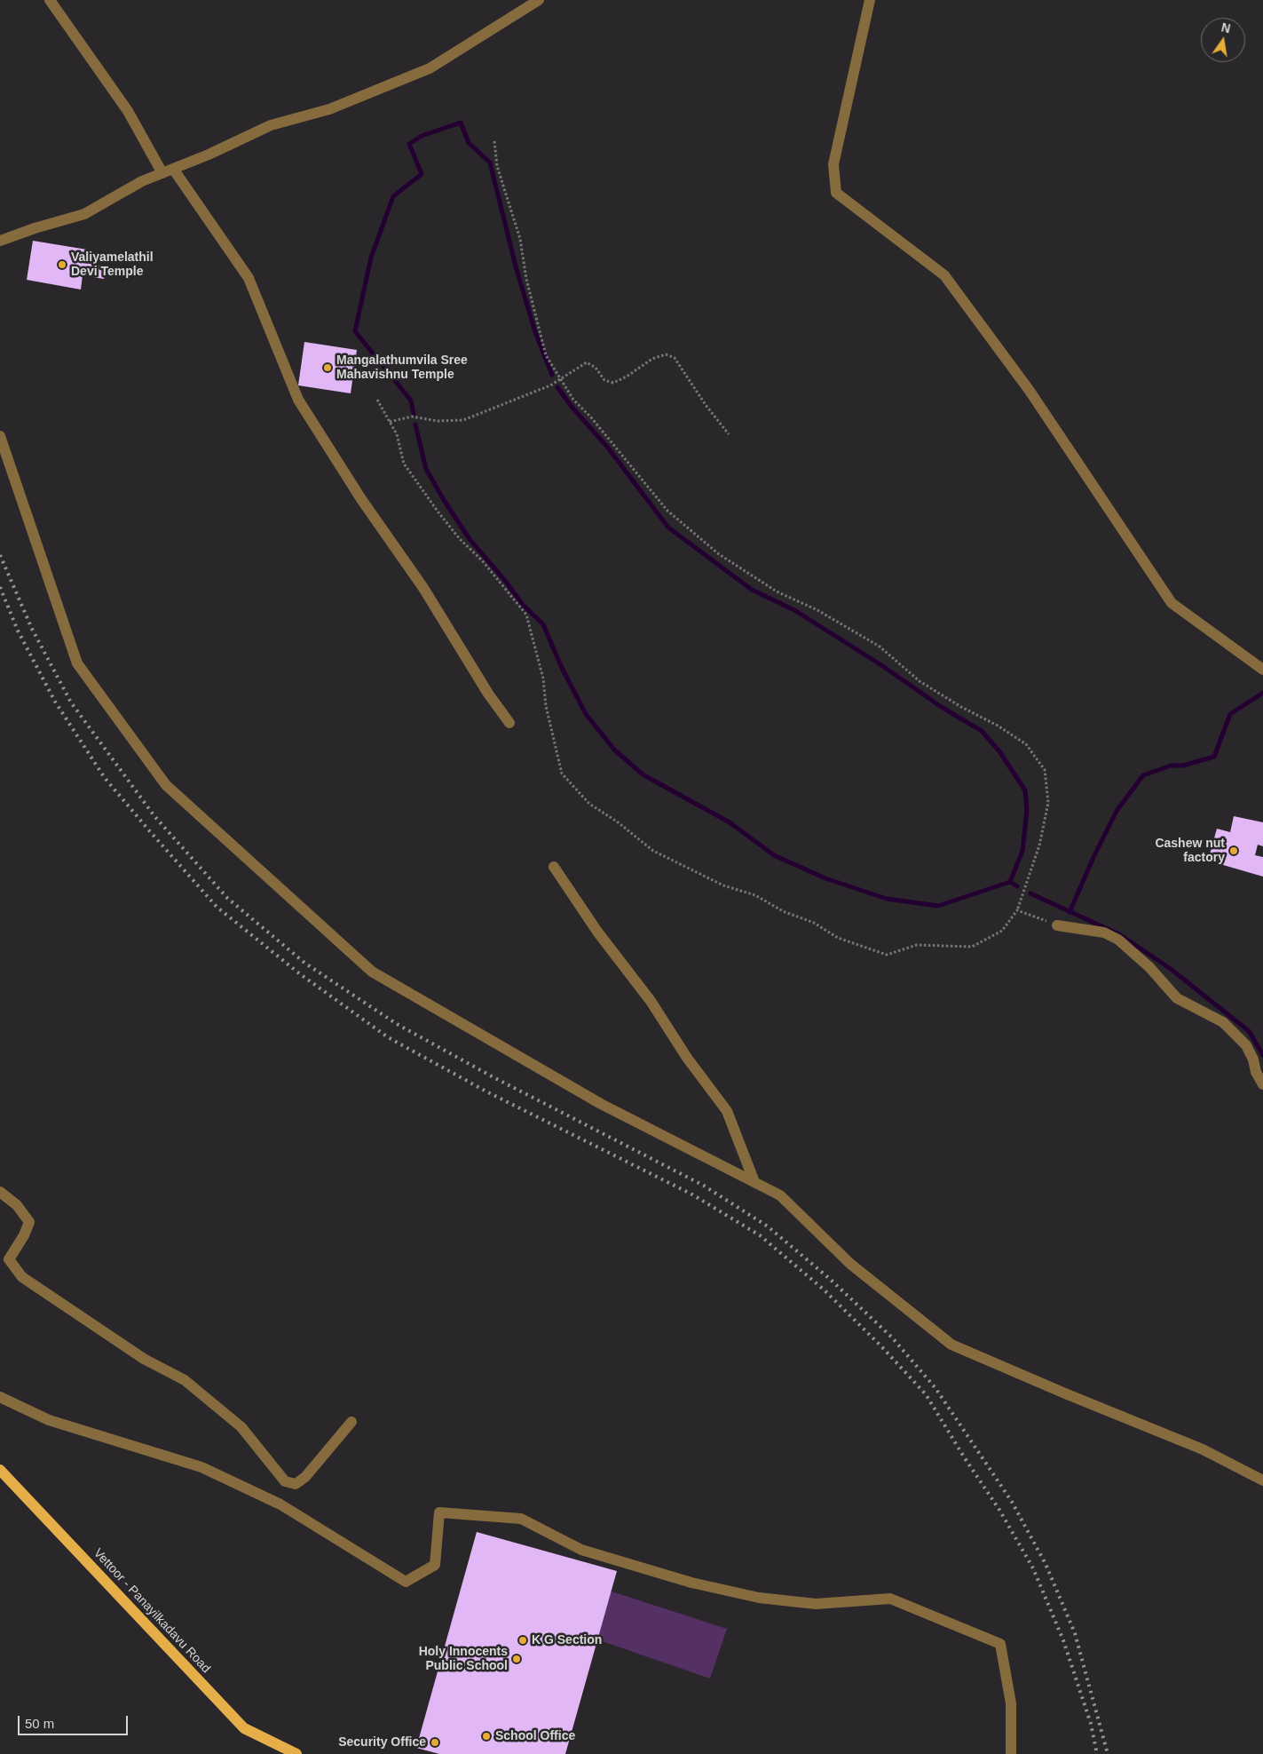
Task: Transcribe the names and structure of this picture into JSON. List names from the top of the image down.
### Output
{
  "streets": {
    "main road": ["Vettoor - Panayilkadavu Road"]
  },
  "places": [
    "Valiyamelathil Devi Temple",
    "Mangalathumvila Sree Mahavishnu Temple",
    "Cashew nut factory",
    "K G Section",
    "Holy Innocents Public School",
    "School Office",
    "Security Office"
  ],
  "scale_bar": "50 m",
  "north": "top"
}
